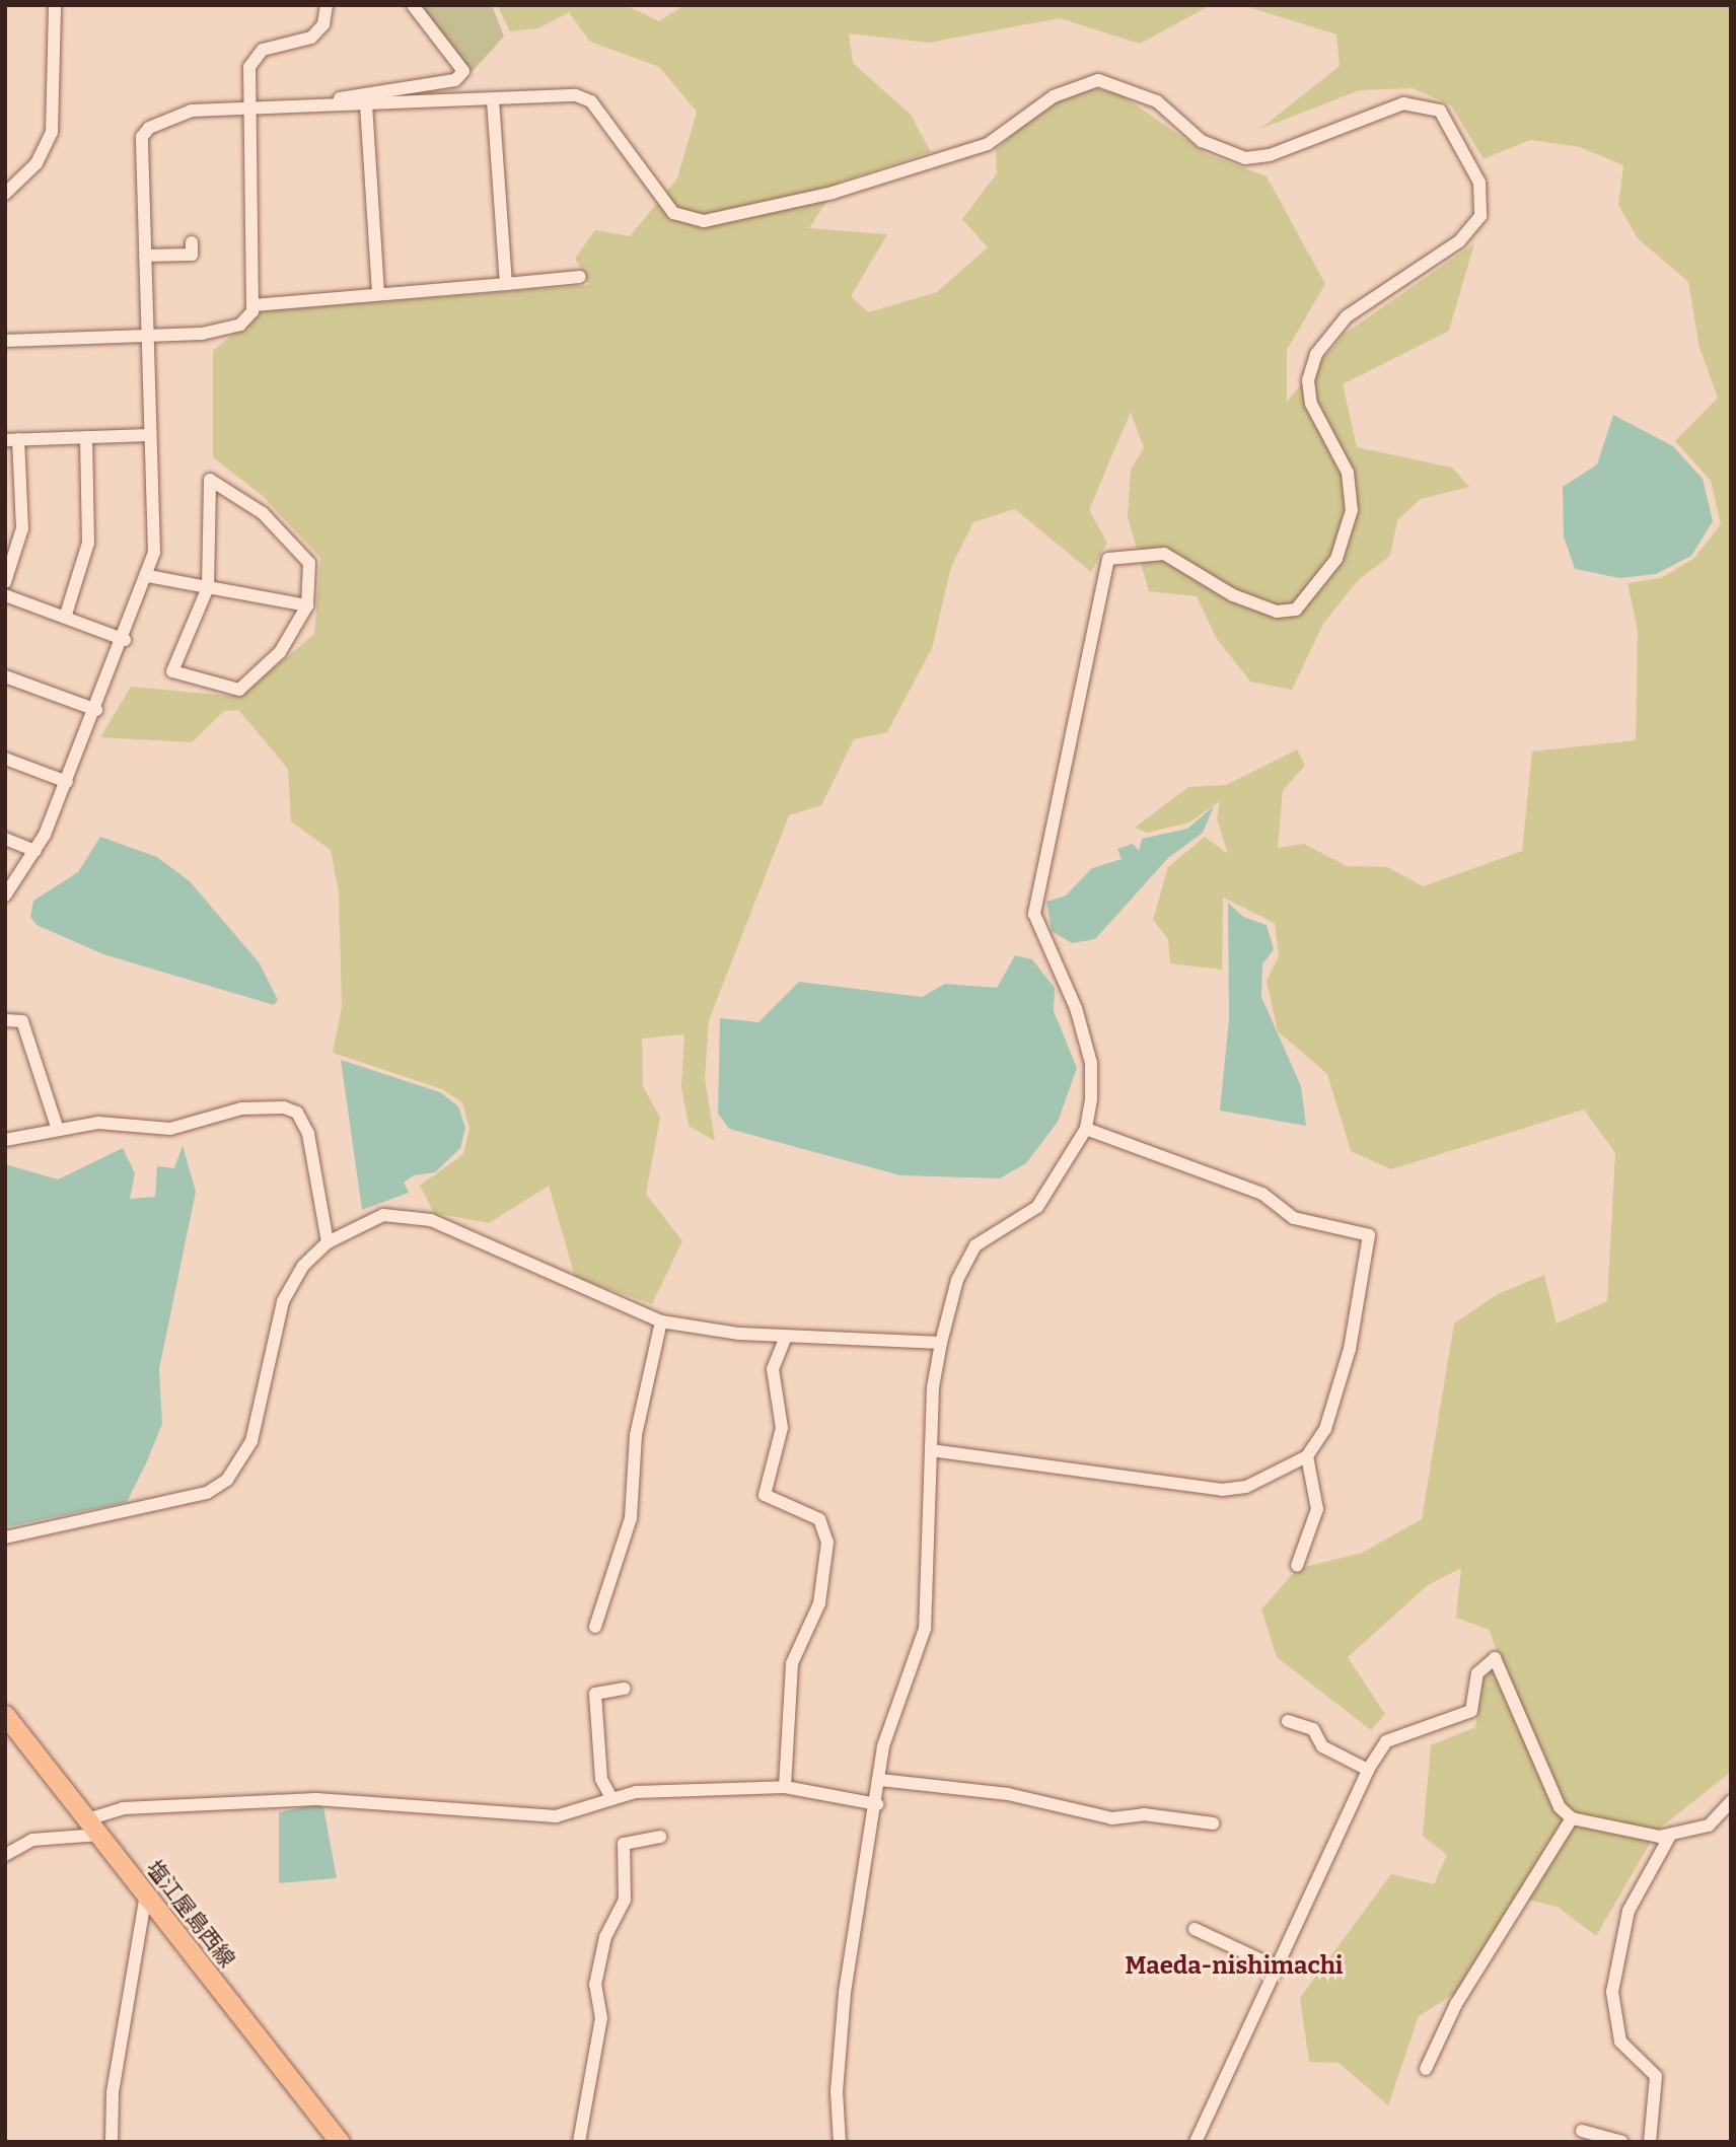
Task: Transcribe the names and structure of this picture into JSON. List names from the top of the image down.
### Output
{
  "streets": {
    "main road": ["塩江屋島西線"]
  },
  "districts": ["Maeda-nishimachi"]
}
